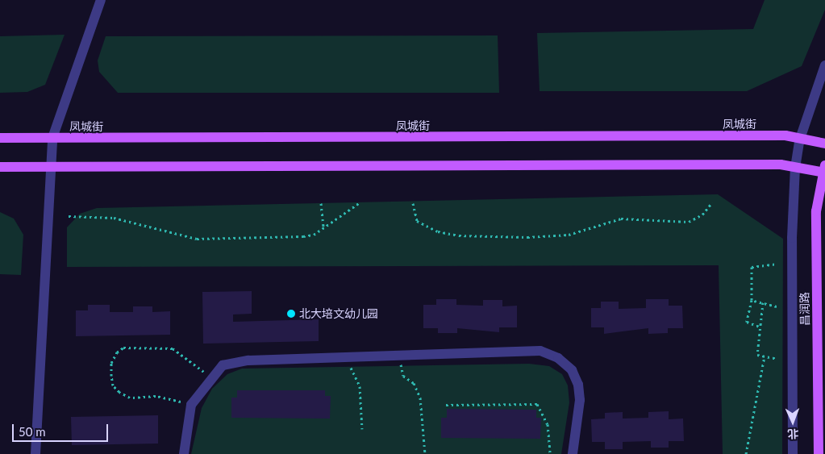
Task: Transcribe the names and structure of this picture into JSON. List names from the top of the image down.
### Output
{
  "streets": {
    "main road": ["凤城街", "昌润路"]
  },
  "places": ["北大培文幼儿园"],
  "scale_bar": "50 m",
  "north": "bottom"
}
